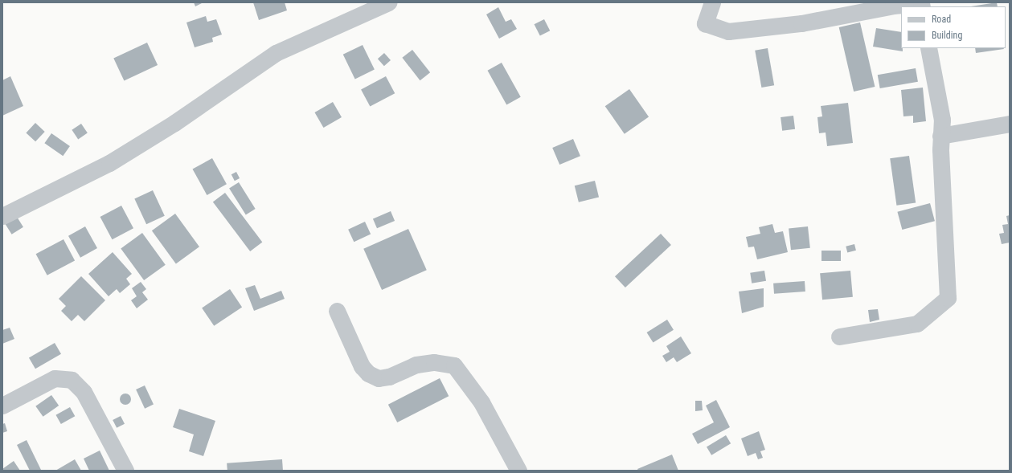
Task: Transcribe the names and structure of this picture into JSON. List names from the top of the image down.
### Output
{
  "legend": ["Road", "Building"]
}
